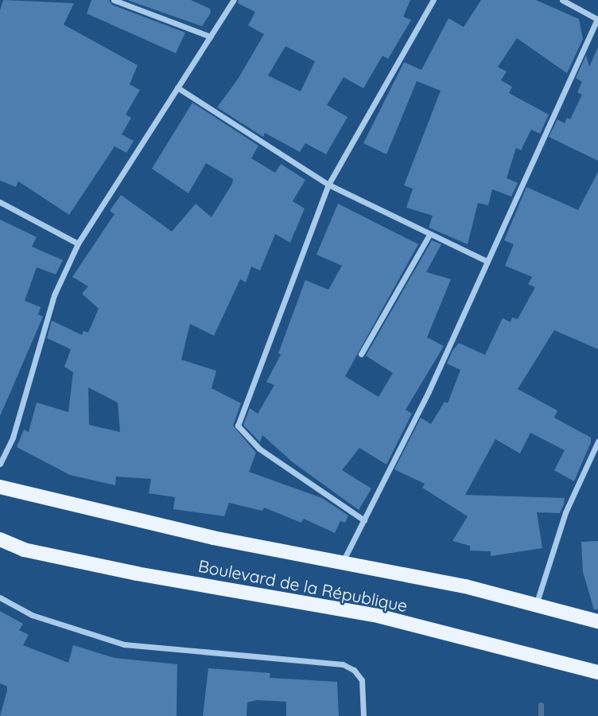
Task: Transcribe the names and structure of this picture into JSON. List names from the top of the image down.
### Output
{
  "streets": {
    "main road": ["Boulevard de la République"]
  }
}
